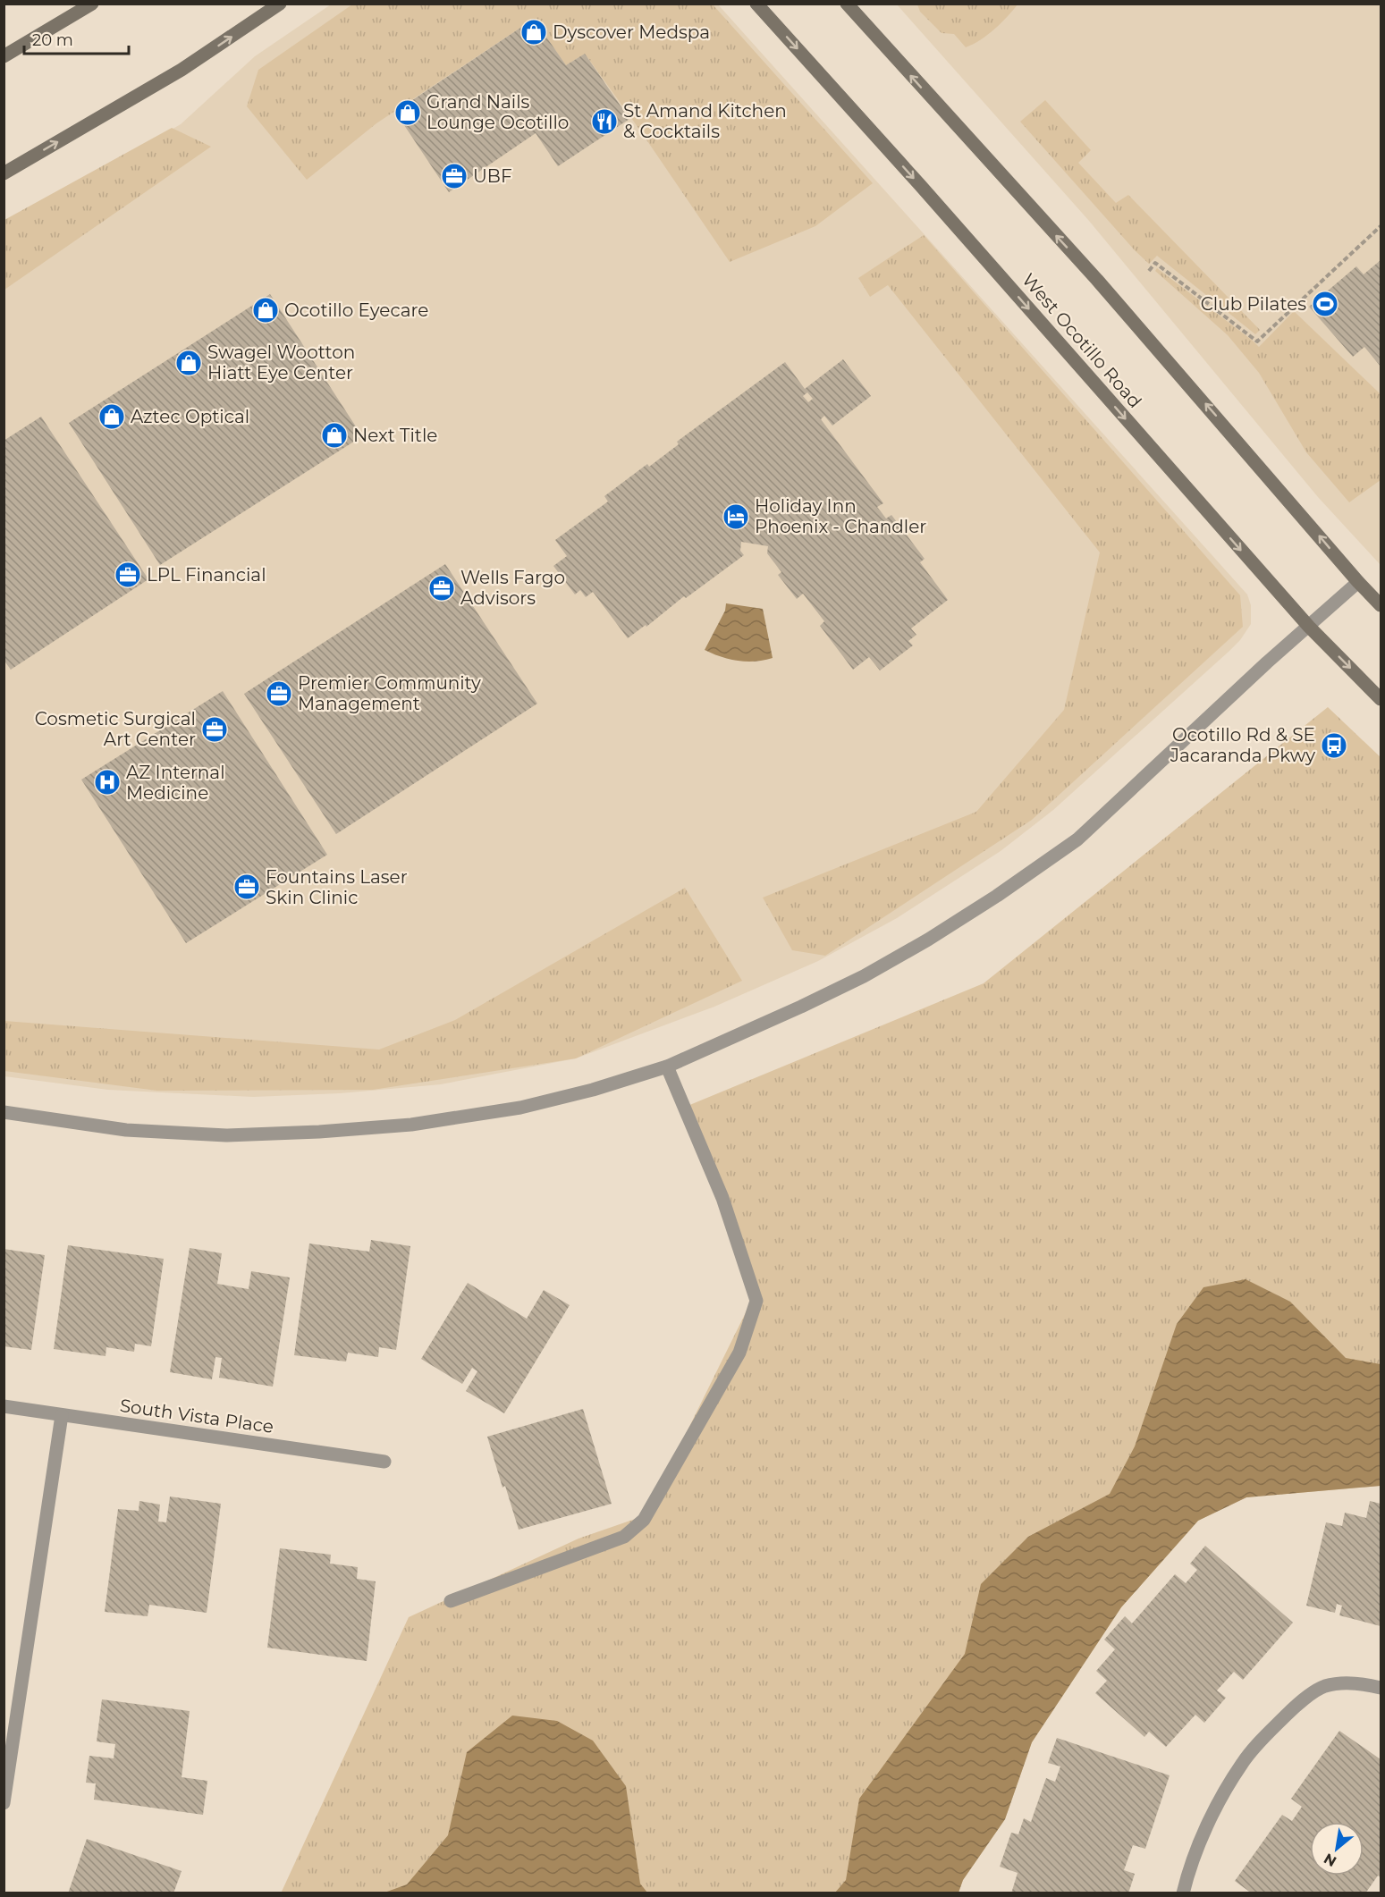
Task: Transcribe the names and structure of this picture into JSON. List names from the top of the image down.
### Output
{
  "streets": {
    "main road": ["West Ocotillo Road"],
    "street": ["South Vista Place"]
  },
  "places": {
    "shop": [
      "Dyscover Medspa",
      "Grand Nails Lounge Ocotillo",
      "Ocotillo Eyecare",
      "Swagel Wootton Hiatt Eye Center",
      "Aztec Optical",
      "Next Title"
    ],
    "restaurant": ["St Amand Kitchen & Cocktails"],
    "office": [
      "UBF",
      "LPL Financial",
      "Wells Fargo Advisors",
      "Premier Community Management",
      "Cosmetic Surgical Art Center",
      "Fountains Laser Skin Clinic"
    ],
    "sports": ["Club Pilates"],
    "hotel": ["Holiday Inn Phoenix - Chandler"],
    "bus stop": ["Ocotillo Rd & SE Jacaranda Pkwy"],
    "hospital": ["AZ Internal Medicine"]
  },
  "scale_bar": "20 m",
  "north": "bottom left"
}
